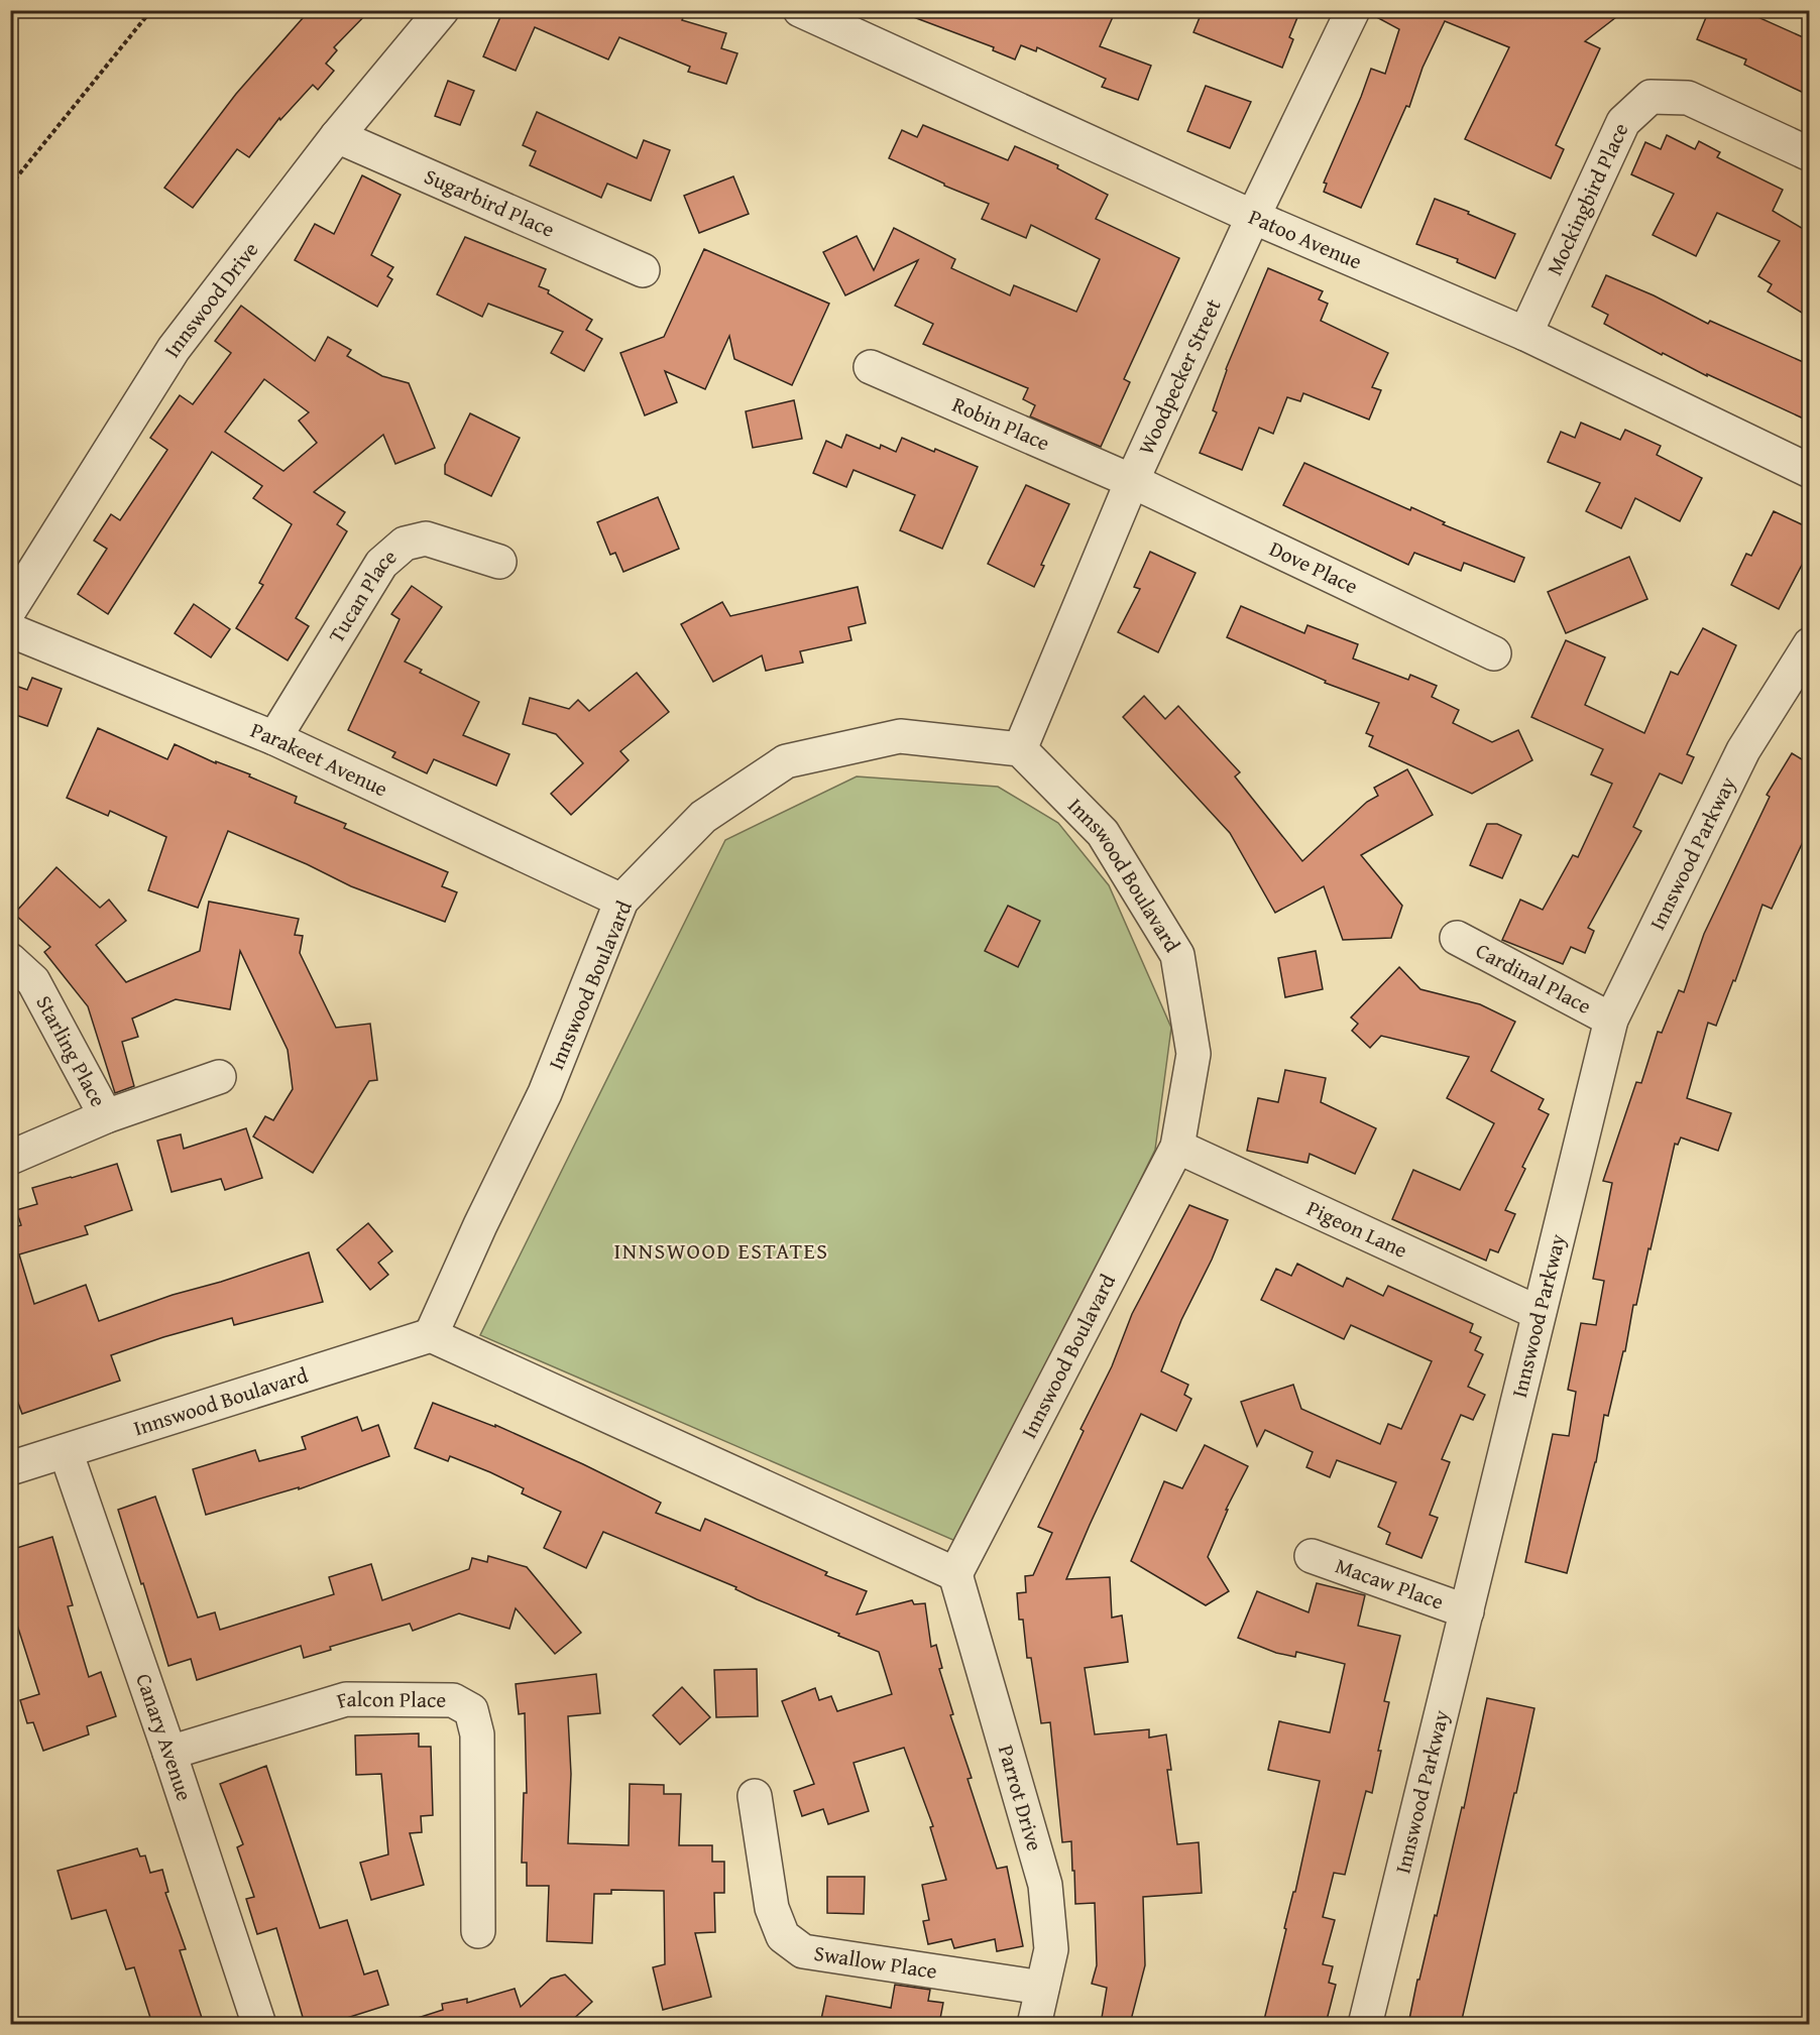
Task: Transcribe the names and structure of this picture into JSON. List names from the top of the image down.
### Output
{
  "streets": {
    "street": [
      "Mockingbird Place",
      "Sugarbird Place",
      "Patoo Avenue",
      "Innswood Drive",
      "Woodpecker Street",
      "Robin Place",
      "Dove Place",
      "Tucan Place",
      "Parakeet Avenue",
      "Innswood Parkway",
      "Innswood Boulavard",
      "Cardinal Place",
      "Starling Place",
      "Pigeon Lane",
      "Macaw Place",
      "Falcon Place",
      "Canary Avenue",
      "Parrot Drive",
      "Swallow Place"
    ]
  },
  "crossings": [
    ["Mockingbird Place", "Patoo Avenue"],
    ["Sugarbird Place", "Innswood Drive"],
    ["Patoo Avenue", "Woodpecker Street"],
    ["Woodpecker Street", "Robin Place"],
    ["Woodpecker Street", "Dove Place"],
    ["Woodpecker Street", "Innswood Boulavard"],
    ["Robin Place", "Dove Place"],
    ["Tucan Place", "Parakeet Avenue"],
    ["Parakeet Avenue", "Innswood Boulavard"],
    ["Innswood Parkway", "Cardinal Place"],
    ["Innswood Parkway", "Pigeon Lane"],
    ["Innswood Parkway", "Macaw Place"],
    ["Innswood Boulavard", "Pigeon Lane"],
    ["Innswood Boulavard", "Canary Avenue"],
    ["Innswood Boulavard", "Parrot Drive"],
    ["Falcon Place", "Canary Avenue"],
    ["Parrot Drive", "Swallow Place"]
  ],
  "districts": ["INNSWOOD ESTATES"]
}
